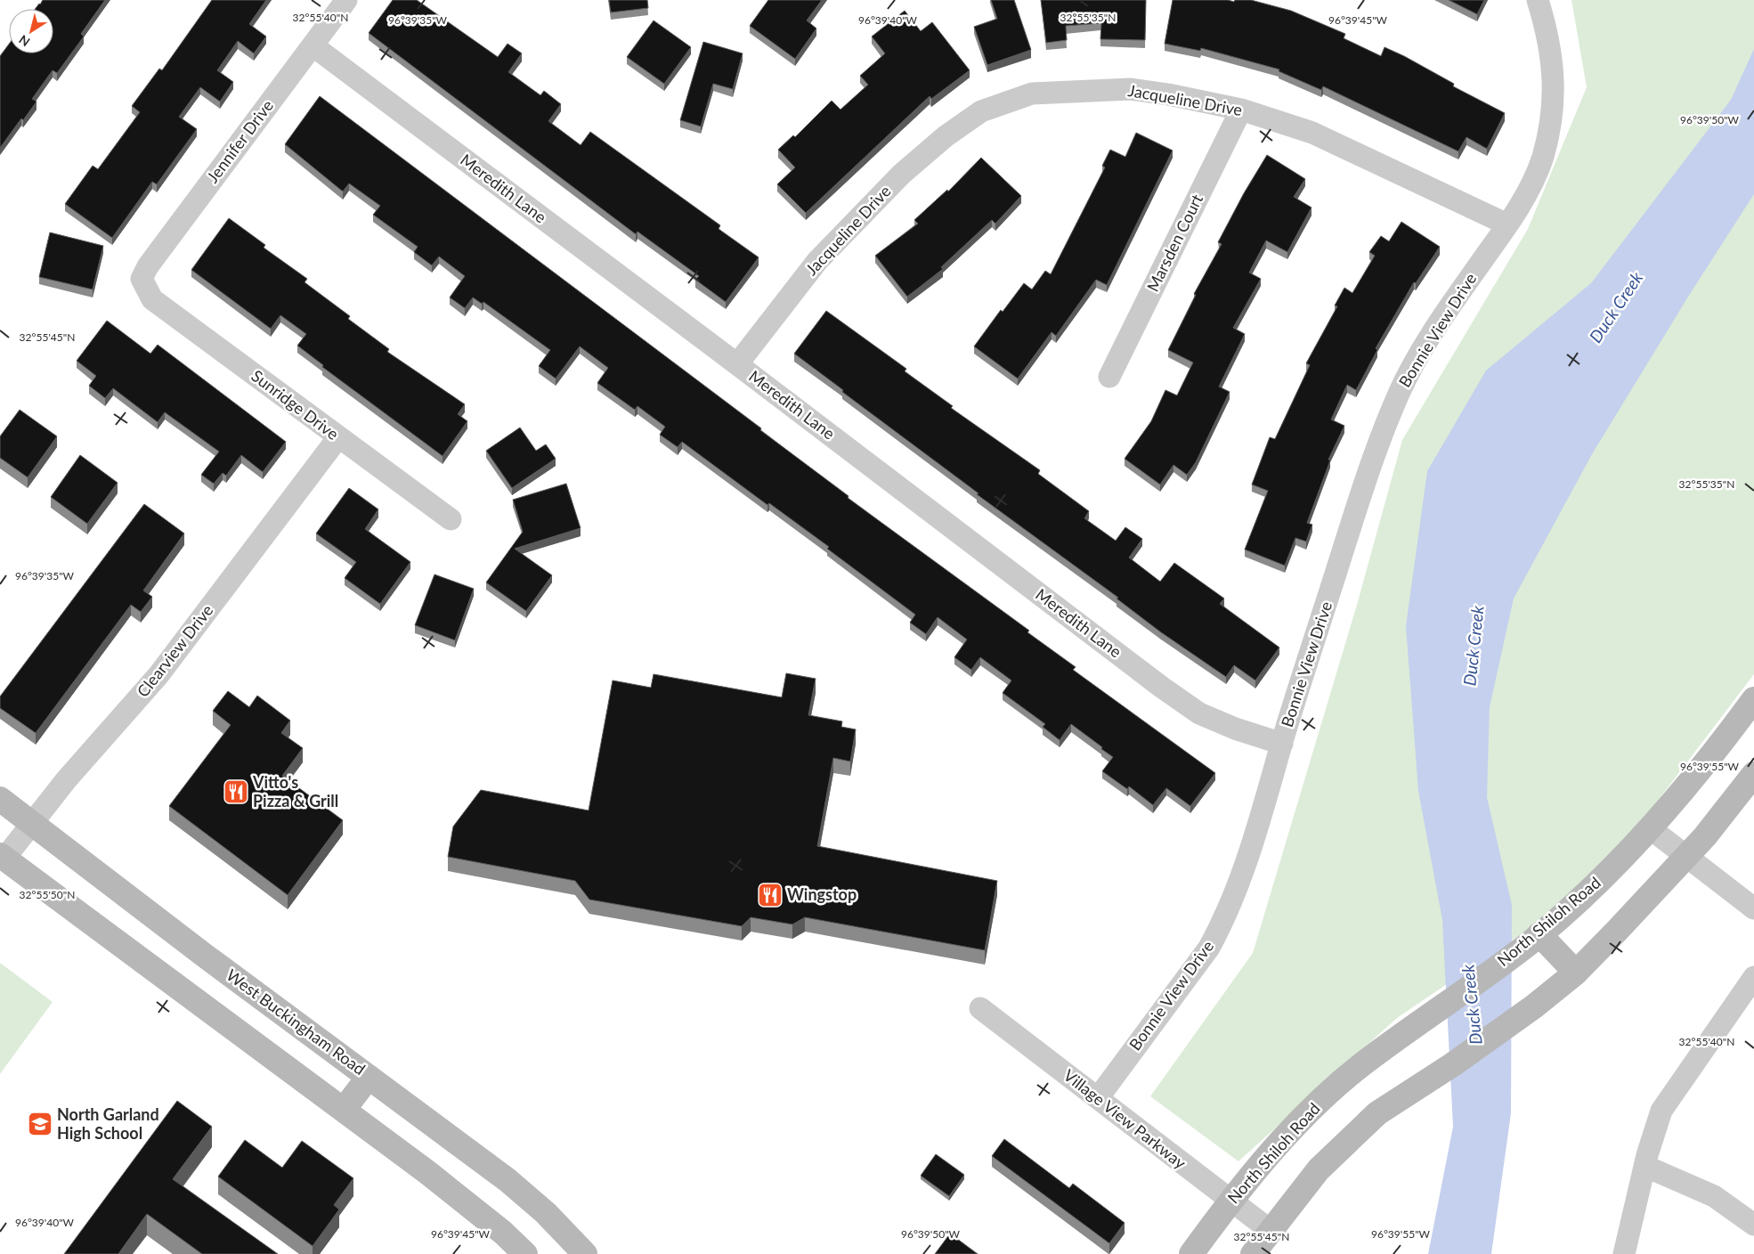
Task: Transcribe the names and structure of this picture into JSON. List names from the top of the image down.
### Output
{
  "streets": {
    "main road": ["North Shiloh Road", "West Buckingham Road"],
    "street": [
      "Jacqueline Drive",
      "Jennifer Drive",
      "Meredith Lane",
      "Marsden Court",
      "Bonnie View Drive",
      "Sunridge Drive",
      "Clearview Drive",
      "Village View Parkway"
    ]
  },
  "crossings": [
    ["Jacqueline Drive", "Meredith Lane"],
    ["Jacqueline Drive", "Marsden Court"],
    ["Jacqueline Drive", "Bonnie View Drive"],
    ["Jennifer Drive", "Meredith Lane"],
    ["Jennifer Drive", "Sunridge Drive"],
    ["Meredith Lane", "Bonnie View Drive"],
    ["Bonnie View Drive", "Village View Parkway"],
    ["Sunridge Drive", "Clearview Drive"],
    ["Clearview Drive", "West Buckingham Road"],
    ["North Shiloh Road", "Village View Parkway"]
  ],
  "water": ["Duck Creek"],
  "places": {
    "restaurant": ["Vitto's Pizza & Grill", "Wingstop"],
    "school or university": ["North Garland High School"]
  },
  "north": "bottom left",
  "coordinates": [
    "32°55'40\"N",
    "32°55'35\"N",
    "96°39'35\"W",
    "96°39'45\"W",
    "96°39'40\"W",
    "96°39'50\"W",
    "32°55'45\"N",
    "96°39'55\"W",
    "32°55'50\"N"
  ]
}
